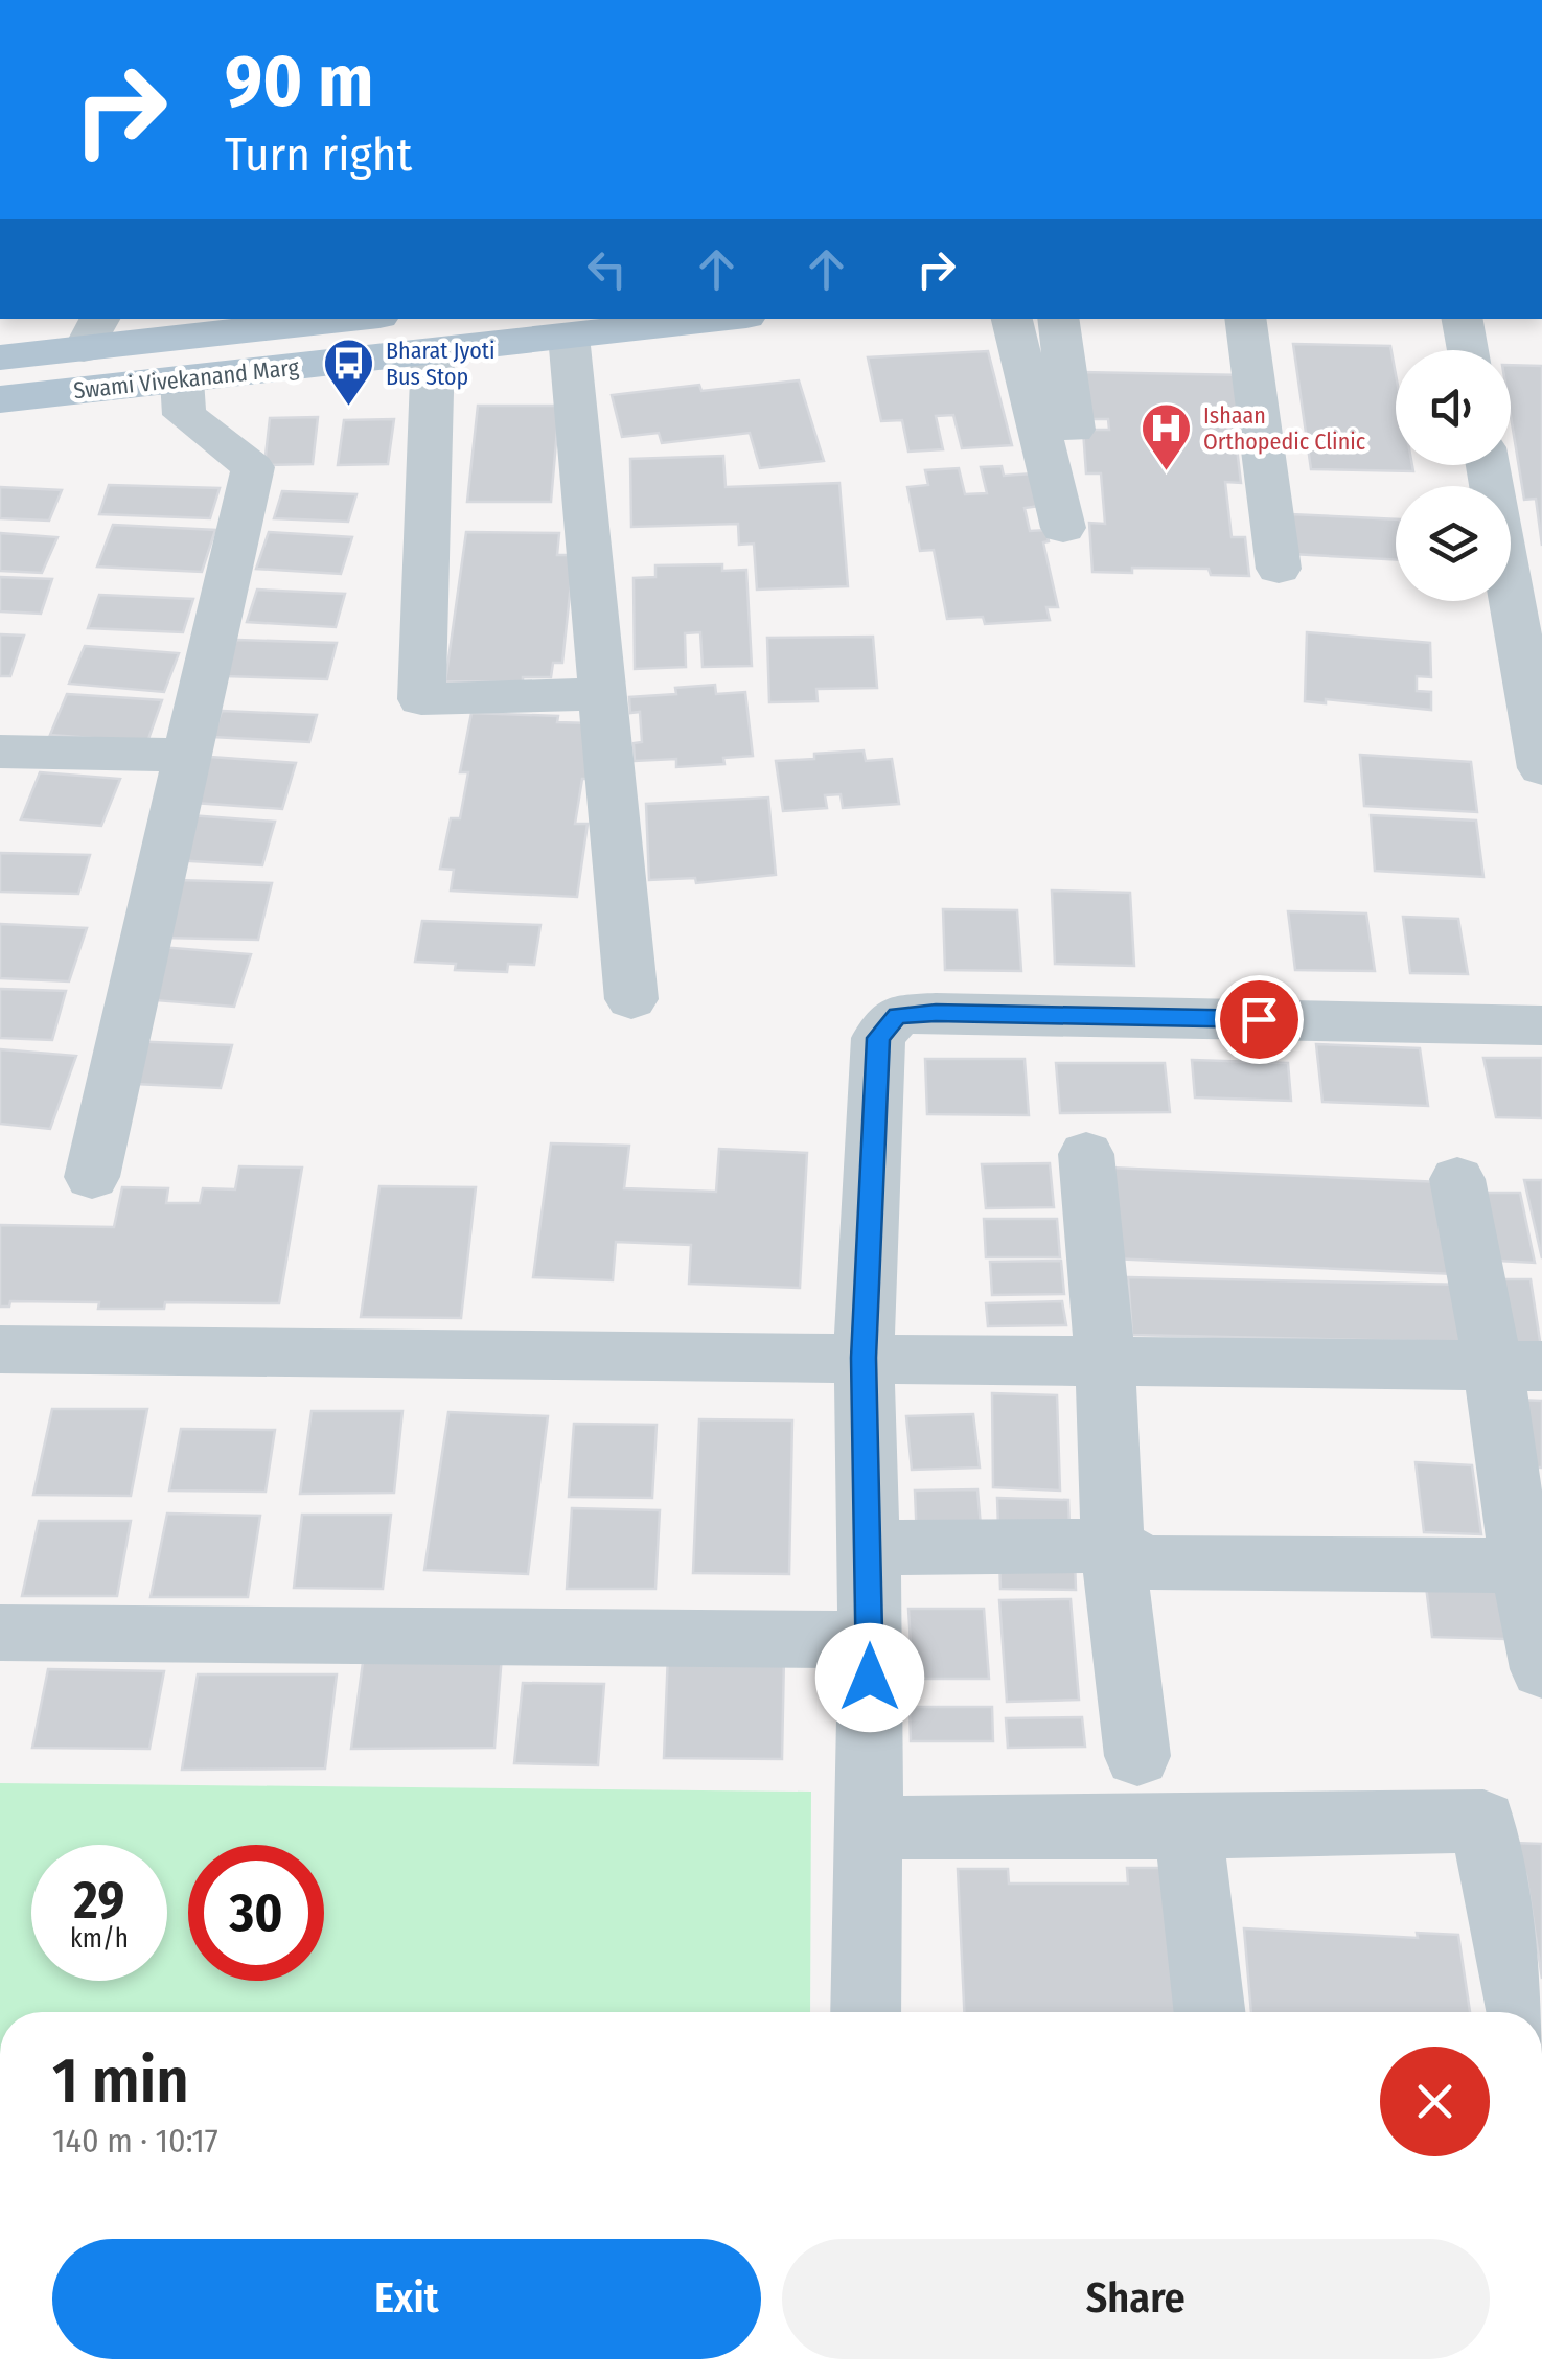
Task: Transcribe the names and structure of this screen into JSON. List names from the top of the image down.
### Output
{
  "streets": {
    "main road": ["Swami Vivekanand Marg"]
  },
  "places": {
    "bus stop": ["Bharat Jyoti Bus Stop"],
    "hospital": ["Ishaan Orthopedic Clinic"]
  },
  "page": {
    "turn": ["90 m", "Turn right"],
    "speed": "29 km/h",
    "limit": "30",
    "heading": ["1 min", "140 m · 10:17"],
    "buttons": ["Exit", "Share"]
  }
}
